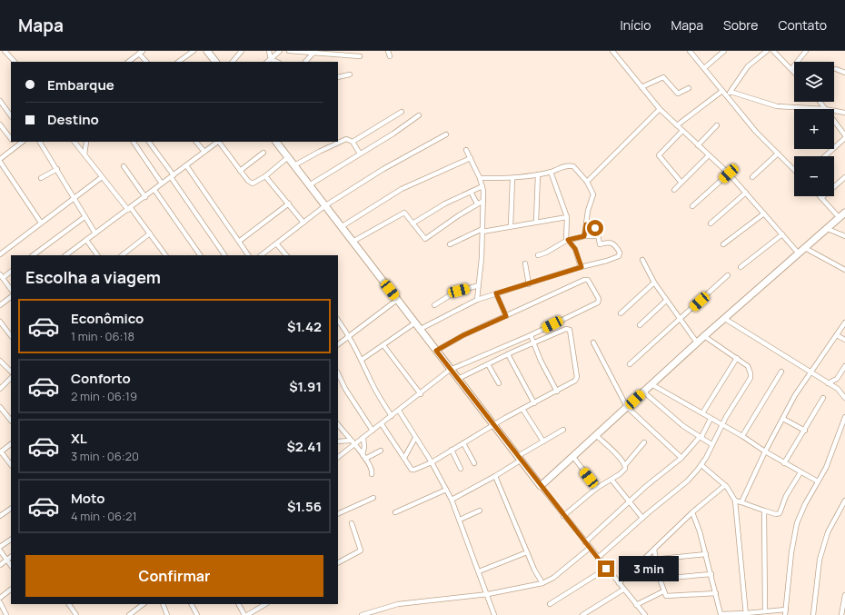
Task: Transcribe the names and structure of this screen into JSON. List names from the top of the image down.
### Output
{
  "page": {
    "header": "Mapa",
    "nav": [
      "Início",
      "Mapa",
      "Sobre",
      "Contato"
    ],
    "map_buttons": ["+", "−"],
    "banner": ["Embarque", "Destino"],
    "heading": "Escolha a viagem",
    "list": [
      {
        "name": "Econômico",
        "note": "1 min · 06:18",
        "value": "$1.42"
      },
      {
        "name": "Conforto",
        "note": "2 min · 06:19",
        "value": "$1.91"
      },
      {
        "name": "XL",
        "note": "3 min · 06:20",
        "value": "$2.41"
      },
      {
        "name": "Moto",
        "note": "4 min · 06:21",
        "value": "$1.56"
      }
    ],
    "buttons": "Confirmar",
    "bubble": "3 min"
  }
}
